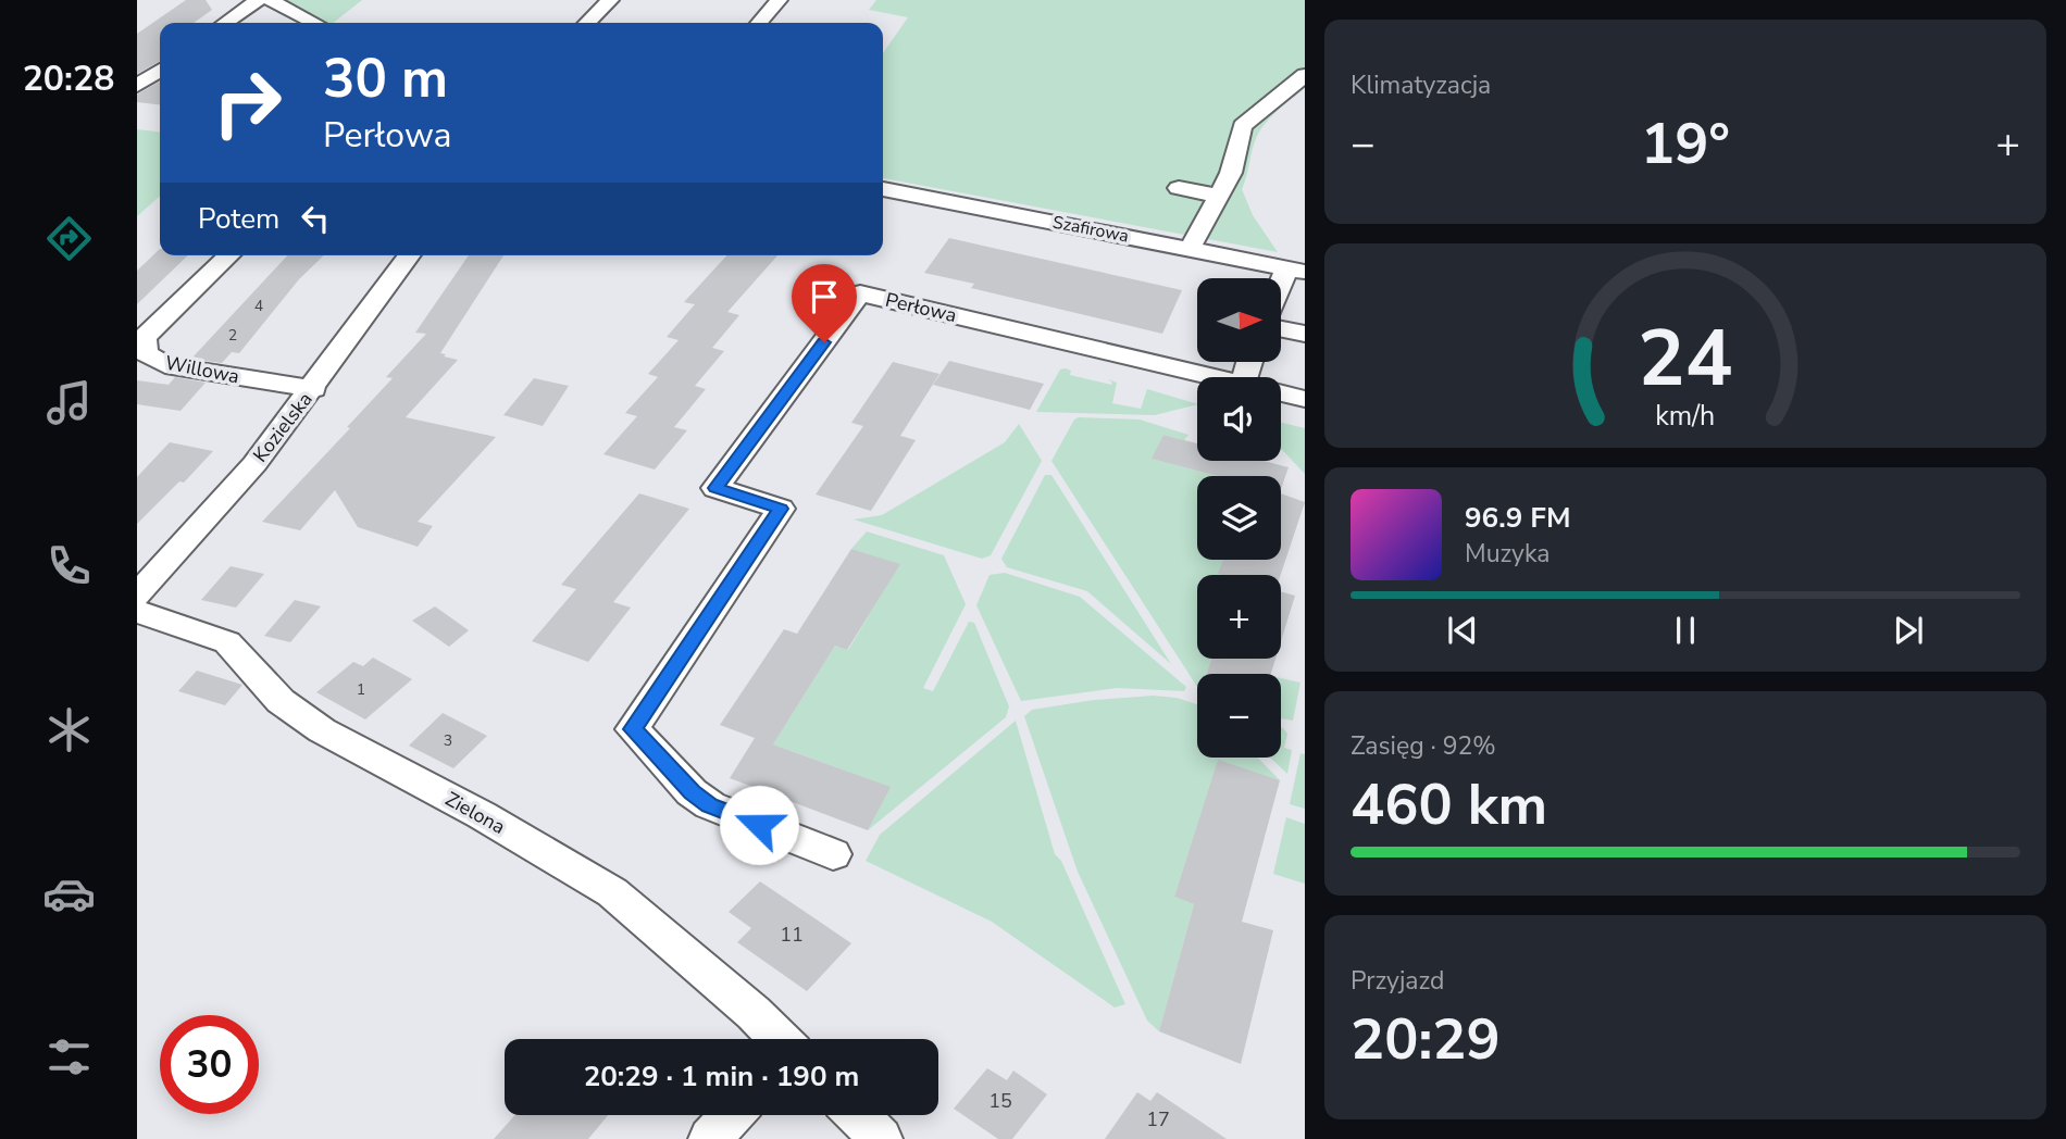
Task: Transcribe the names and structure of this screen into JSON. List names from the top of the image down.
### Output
{
  "streets": {
    "street": [
      "Szafirowa",
      "Perłowa",
      "Willowa",
      "Kozielska",
      "Zielona"
    ]
  },
  "crossings": [
    ["Willowa", "Kozielska"]
  ],
  "house_numbers": [
    "4",
    "2",
    "1",
    "3",
    "11",
    "15",
    "17"
  ],
  "north": "right",
  "page": {
    "tabs": "20:28",
    "tile": [
      "Klimatyzacja",
      ["Zasięg · 92%", "460 km"],
      ["Przyjazd", "20:29"]
    ],
    "turn": ["30 m", "Perłowa"],
    "heat": ["−", "19°", "+"],
    "then": "Potem",
    "map_buttons": ["+", "−"],
    "song": ["96.9 FM", "Muzyka"],
    "limit": "30",
    "trip": "20:29 · 1 min · 190 m",
    "gauge": ["24", "km/h"]
  }
}
